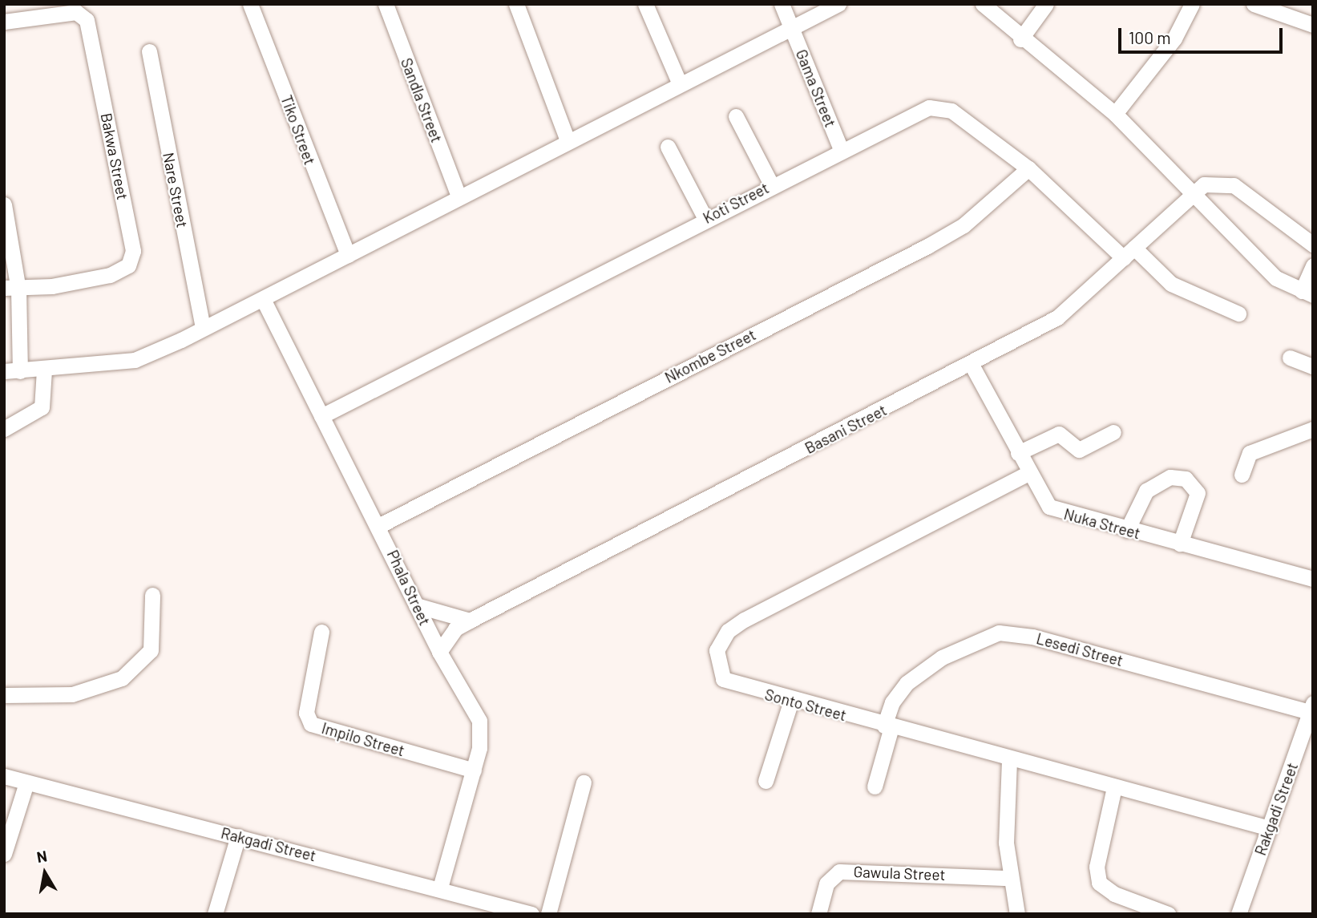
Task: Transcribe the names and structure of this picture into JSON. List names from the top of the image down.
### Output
{
  "streets": {
    "street": [
      "Gama Street",
      "Sandla Street",
      "Tiko Street",
      "Bakwa Street",
      "Nare Street",
      "Koti Street",
      "Nkombe Street",
      "Basani Street",
      "Nuka Street",
      "Phala Street",
      "Lesedi Street",
      "Sonto Street",
      "Impilo Street",
      "Rakgadi Street",
      "Gawula Street"
    ]
  },
  "crossings": [
    ["Gama Street", "Koti Street"],
    ["Koti Street", "Nkombe Street"],
    ["Koti Street", "Basani Street"],
    ["Koti Street", "Phala Street"],
    ["Nkombe Street", "Phala Street"],
    ["Basani Street", "Nuka Street"],
    ["Basani Street", "Phala Street"],
    ["Nuka Street", "Sonto Street"],
    ["Phala Street", "Impilo Street"],
    ["Phala Street", "Rakgadi Street"],
    ["Lesedi Street", "Sonto Street"],
    ["Lesedi Street", "Rakgadi Street"],
    ["Sonto Street", "Rakgadi Street"]
  ],
  "scale_bar": "100 m",
  "north": "top"
}
